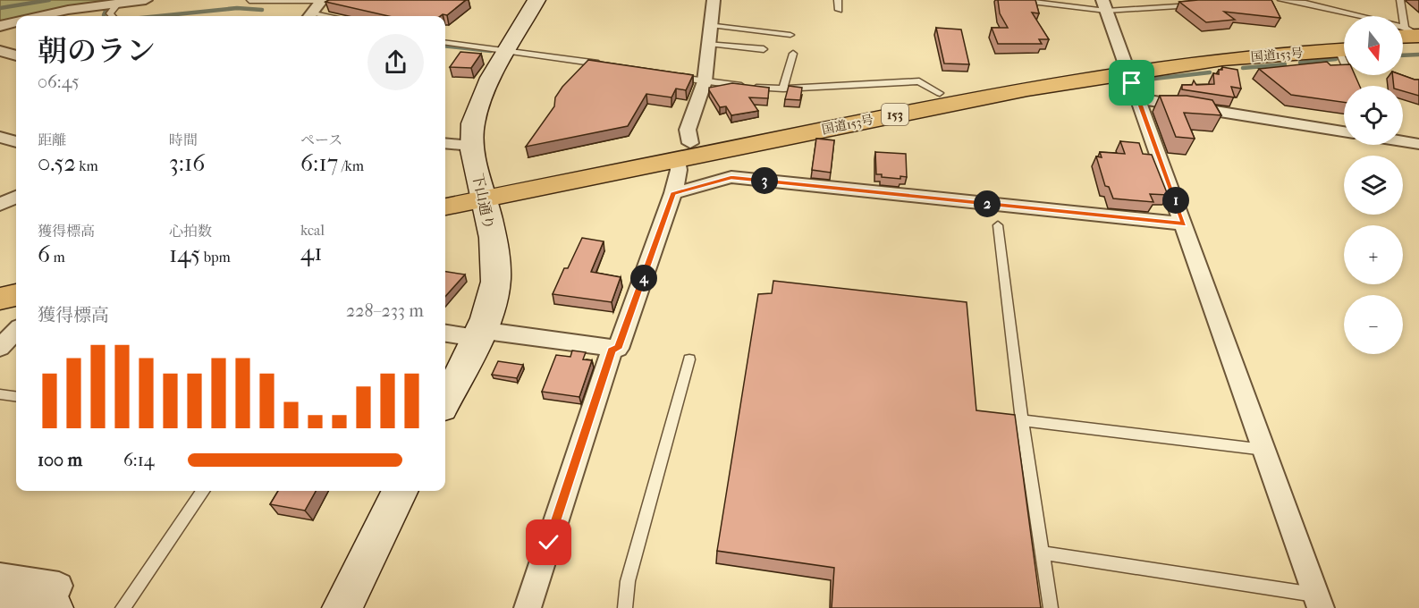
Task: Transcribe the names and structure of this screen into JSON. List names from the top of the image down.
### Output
{
  "streets": {
    "highway": ["国道153号", "153"],
    "street": ["下山通り"]
  },
  "crossings": [
    ["国道153号", "下山通り"]
  ],
  "north": "bottom",
  "page": {
    "map_buttons": ["+", "−"],
    "heading": ["朝のラン", "06:45"],
    "stats": [
      ["距離", "0.52 km"],
      ["時間", "3:16"],
      ["ペース", "6:17 /km"],
      ["獲得標高", "6 m"],
      ["心拍数", "145 bpm"],
      ["kcal", "41"]
    ],
    "pins": [
      "3",
      "1",
      "2",
      "4"
    ],
    "chart": ["獲得標高", "228–233 m"],
    "list": [
      {
        "name": "100 m",
        "note": "6:14"
      }
    ]
  }
}
